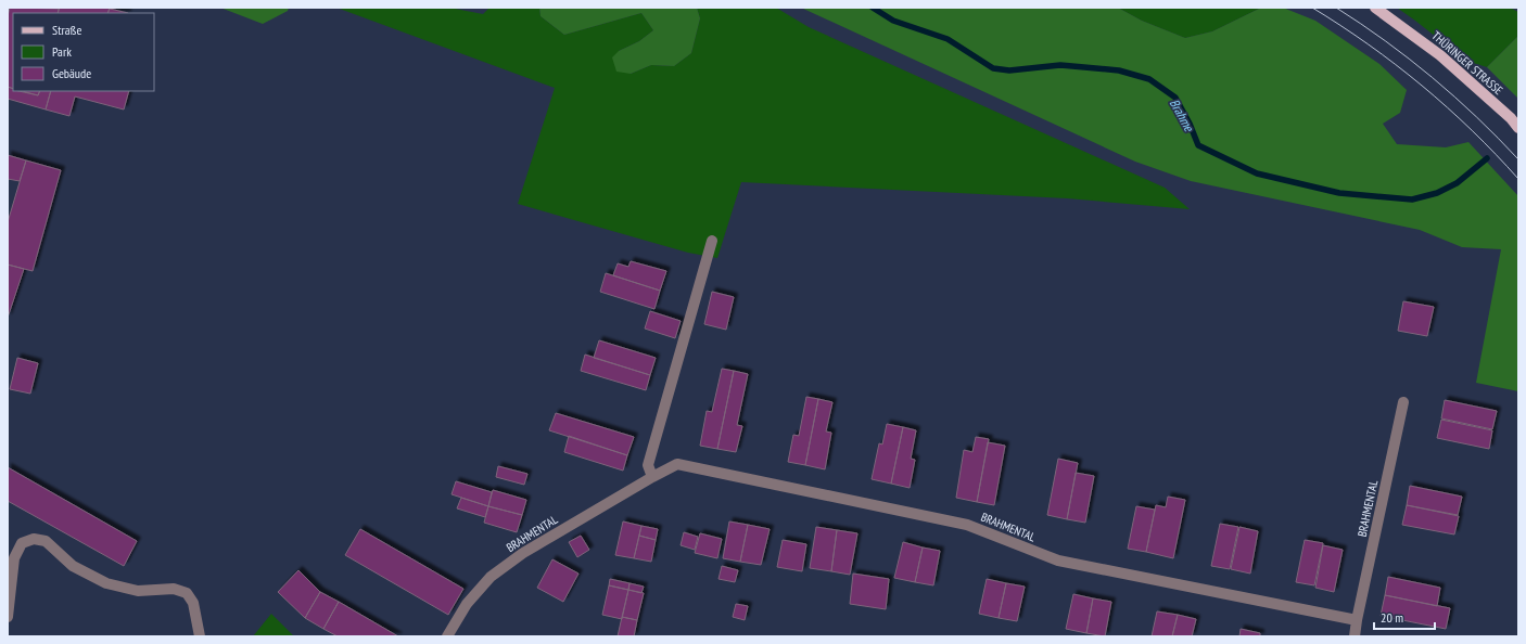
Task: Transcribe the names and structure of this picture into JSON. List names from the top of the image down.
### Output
{
  "streets": {
    "main road": ["THÜRINGER STRASSE"],
    "street": ["BRAHMENTAL"]
  },
  "water": ["Brahme"],
  "legend": ["Straße", "Park", "Gebäude"],
  "scale_bar": "20 m"
}
